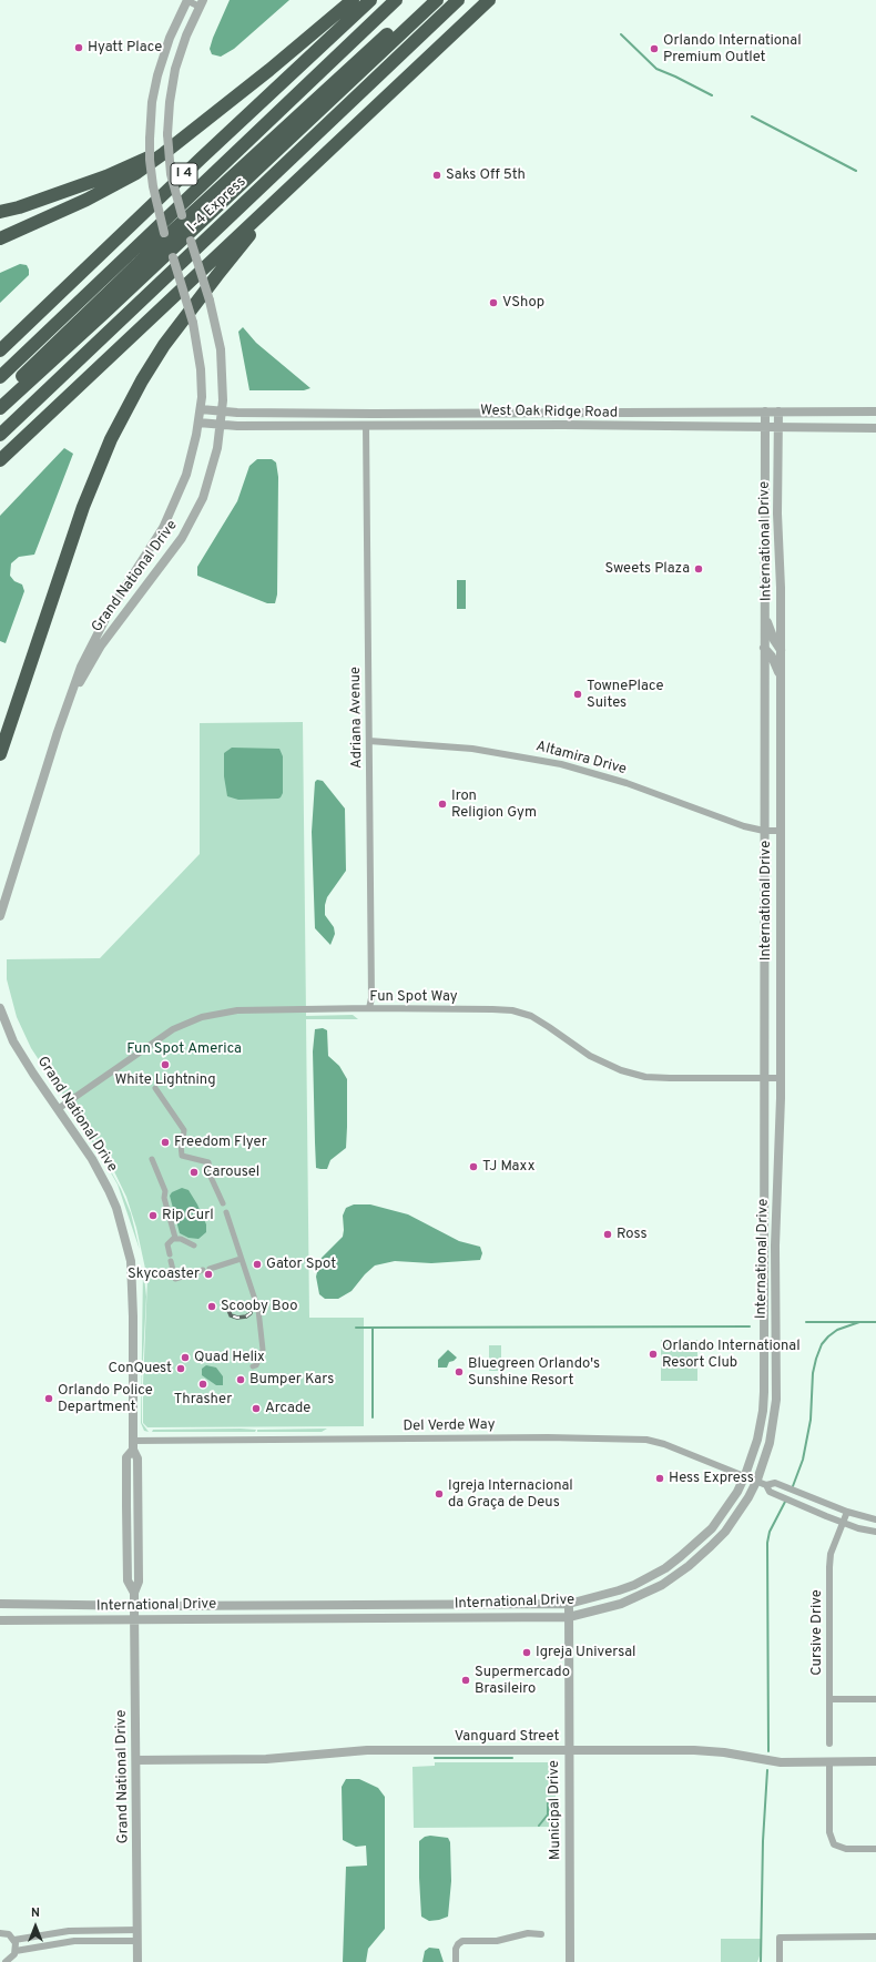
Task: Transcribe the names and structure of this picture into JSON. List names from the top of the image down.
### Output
{
  "streets": {
    "highway": ["I 4", "I-4 Express"],
    "street": [
      "West Oak Ridge Road",
      "International Drive",
      "Grand National Drive",
      "Adriana Avenue",
      "Altamira Drive",
      "Fun Spot Way",
      "Del Verde Way",
      "Cursive Drive",
      "Vanguard Street",
      "Municipal Drive"
    ]
  },
  "crossings": [
    ["West Oak Ridge Road", "International Drive"],
    ["West Oak Ridge Road", "Grand National Drive"],
    ["West Oak Ridge Road", "Adriana Avenue"],
    ["International Drive", "Grand National Drive"],
    ["International Drive", "Altamira Drive"],
    ["International Drive", "Fun Spot Way"],
    ["International Drive", "Del Verde Way"],
    ["International Drive", "Municipal Drive"],
    ["Grand National Drive", "Fun Spot Way"],
    ["Grand National Drive", "Del Verde Way"],
    ["Grand National Drive", "Vanguard Street"],
    ["Adriana Avenue", "Altamira Drive"],
    ["Adriana Avenue", "Fun Spot Way"],
    ["Vanguard Street", "Municipal Drive"]
  ],
  "parks": ["Fun Spot America"],
  "places": [
    "Hyatt Place",
    "Orlando International Premium Outlet",
    "Saks Off 5th",
    "VShop",
    "Sweets Plaza",
    "TownePlace Suites",
    "Iron Religion Gym",
    "White Lightning",
    "Freedom Flyer",
    "TJ Maxx",
    "Carousel",
    "Rip Curl",
    "Ross",
    "Gator Spot",
    "Skycoaster",
    "Scooby Boo",
    "Orlando International Resort Club",
    "Quad Helix",
    "ConQuest",
    "Bluegreen Orlando's Sunshine Resort",
    "Bumper Kars",
    "Thrasher",
    "Orlando Police Department",
    "Arcade",
    "Hess Express",
    "Igreja Internacional da Graça de Deus",
    "Igreja Universal",
    "Supermercado Brasileiro"
  ],
  "north": "top"
}
